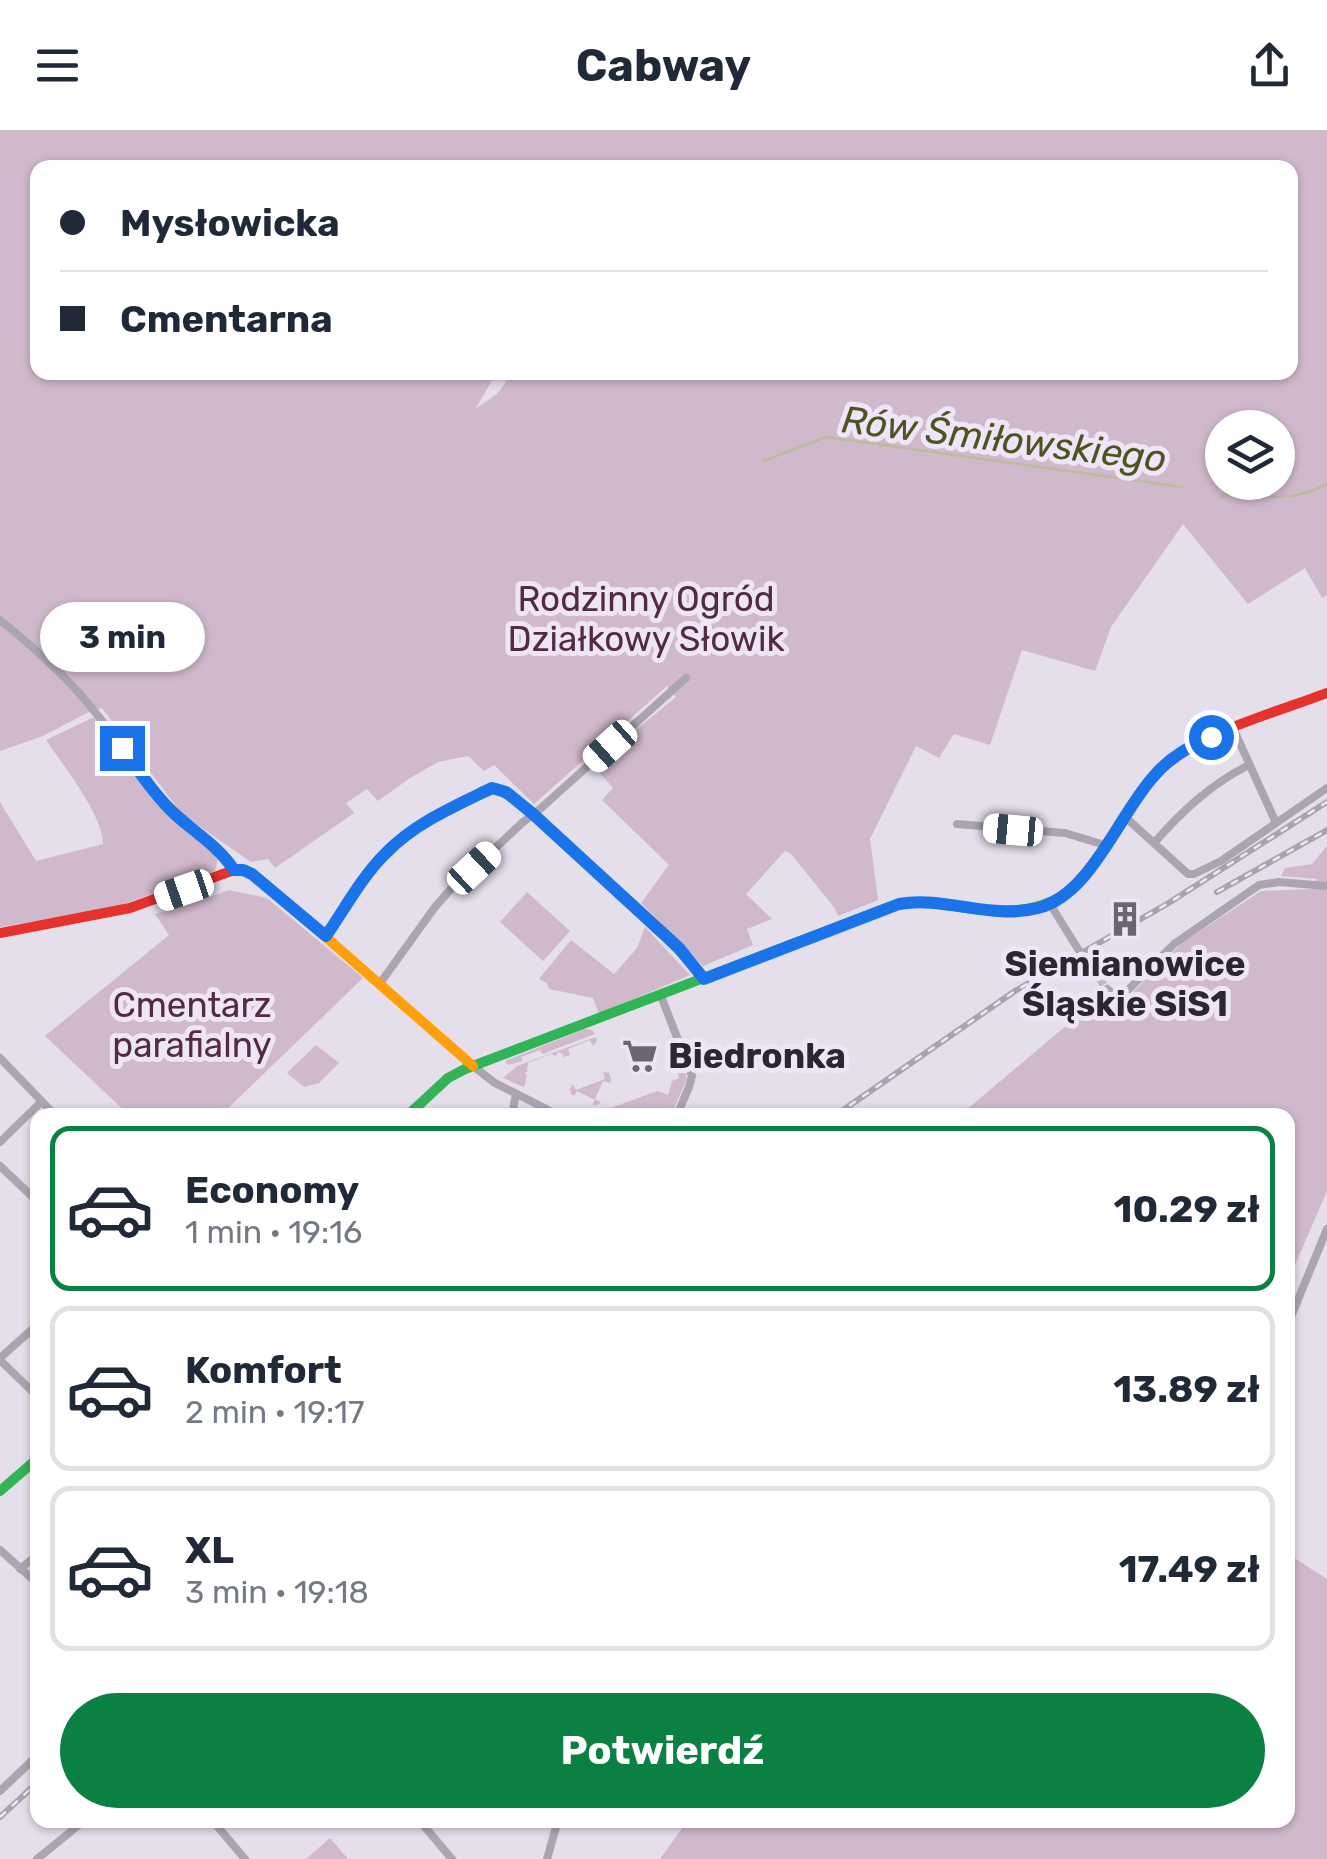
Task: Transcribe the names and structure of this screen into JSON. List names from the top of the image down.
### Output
{
  "water": ["Rów Śmiłowskiego"],
  "parks": ["Rodzinny Ogród Działkowy Słowik", "Cmentarz parafialny"],
  "places": {
    "building": ["Siemianowice Śląskie SiS1"],
    "supermarket": ["Biedronka"]
  },
  "page": {
    "header": "Cabway",
    "banner": ["Mysłowicka", "Cmentarna"],
    "bubble": "3 min",
    "list": [
      {
        "name": "Economy",
        "note": "1 min · 19:16",
        "value": "10.29 zł"
      },
      {
        "name": "Komfort",
        "note": "2 min · 19:17",
        "value": "13.89 zł"
      },
      {
        "name": "XL",
        "note": "3 min · 19:18",
        "value": "17.49 zł"
      }
    ],
    "buttons": "Potwierdź"
  }
}
